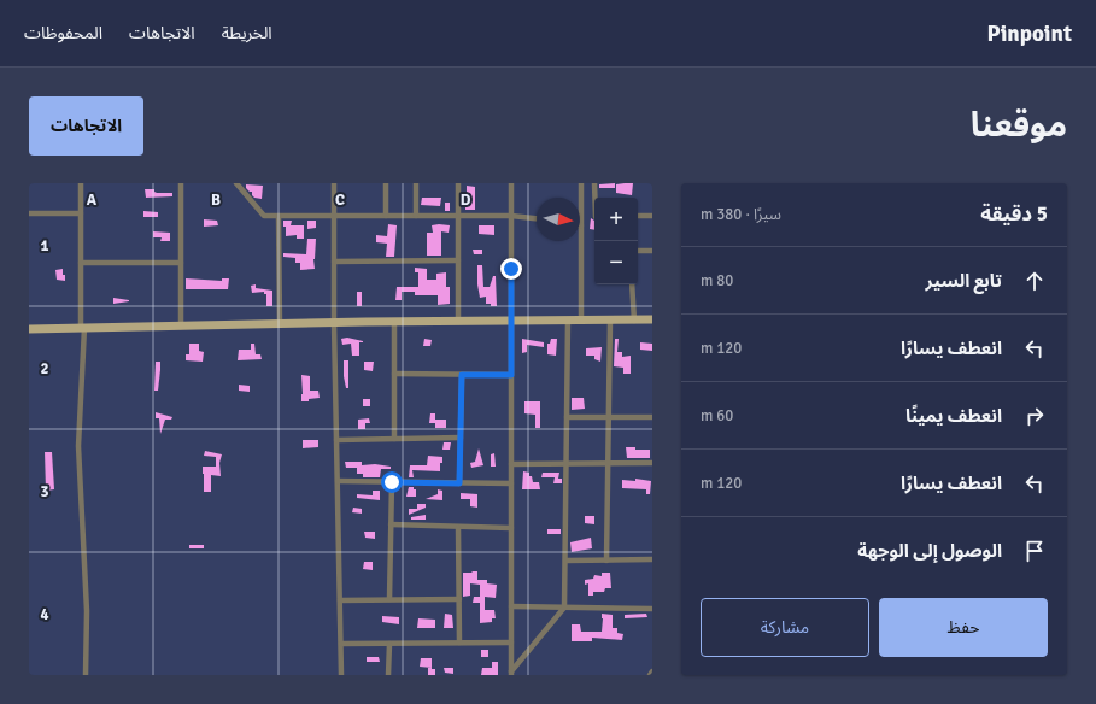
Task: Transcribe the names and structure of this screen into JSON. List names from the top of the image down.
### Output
{
  "north": "right",
  "page": {
    "header": "Pinpoint",
    "nav": ["الخريطة", "الاتجاهات", "المحفوظات"],
    "title": "موقعنا",
    "buttons": [
      "الاتجاهات",
      ["حفظ", "مشاركة"]
    ],
    "heading": ["5 دقيقة", "سيرًا · 380 m"],
    "map_buttons": ["+", "−"],
    "list": [
      ["تابع السير", "80 m"],
      ["انعطف يسارًا", "120 m"],
      ["انعطف يمينًا", "60 m"],
      ["انعطف يسارًا", "120 m"],
      "الوصول إلى الوجهة"
    ]
  },
  "grid": {
    "columns": [
      "A",
      "B",
      "C",
      "D"
    ],
    "rows": [
      "1",
      "2",
      "3",
      "4"
    ]
  }
}
